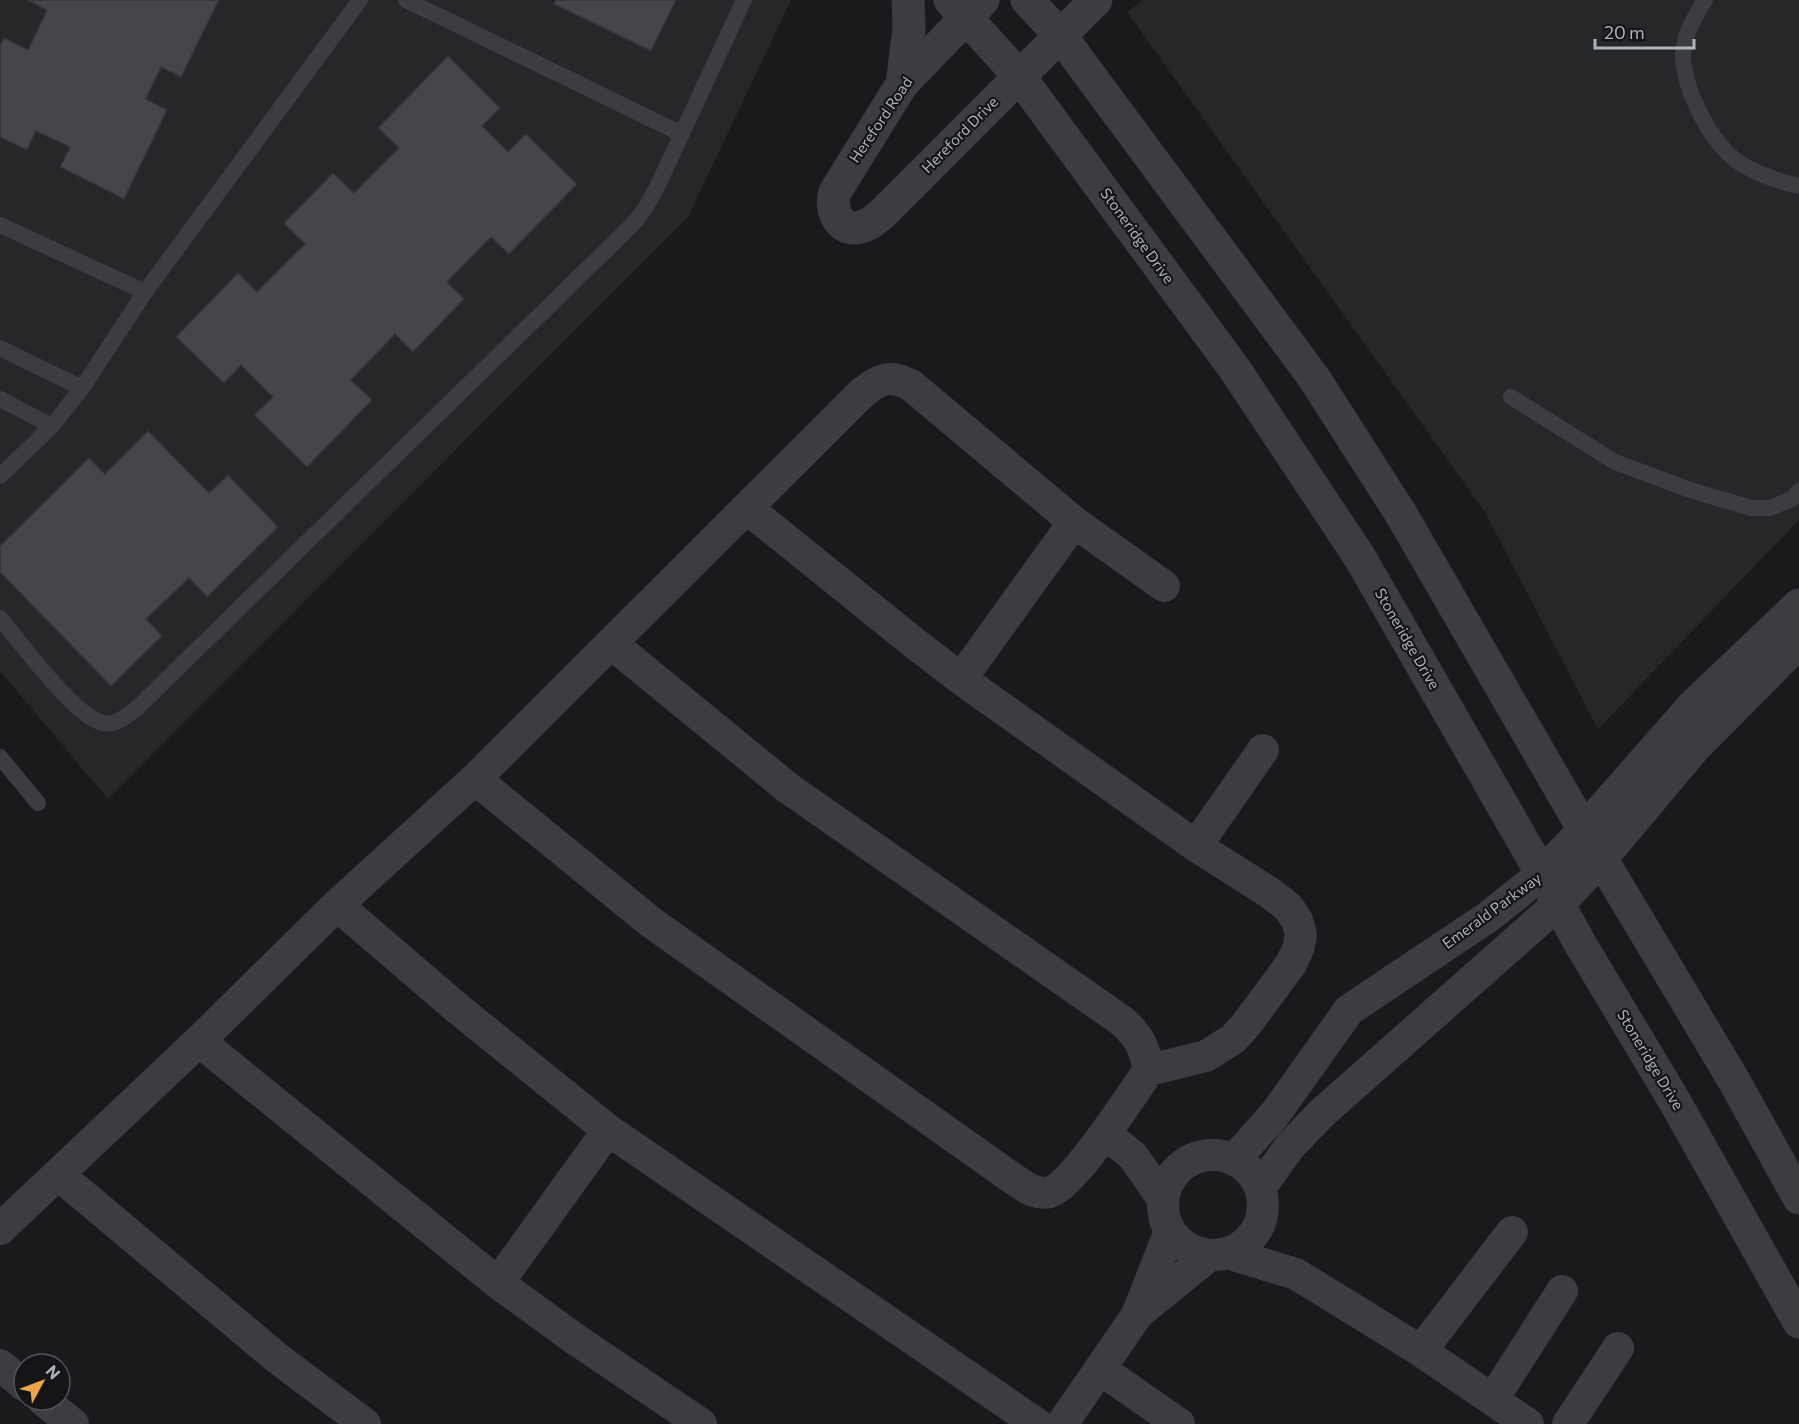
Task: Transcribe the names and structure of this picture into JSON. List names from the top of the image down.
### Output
{
  "streets": {
    "street": [
      "Hereford Road",
      "Hereford Drive",
      "Stoneridge Drive",
      "Emerald Parkway"
    ]
  },
  "crossings": [
    ["Hereford Road", "Hereford Drive"],
    ["Hereford Road", "Stoneridge Drive"],
    ["Hereford Drive", "Stoneridge Drive"],
    ["Stoneridge Drive", "Emerald Parkway"]
  ],
  "scale_bar": "20 m",
  "north": "top right"
}
